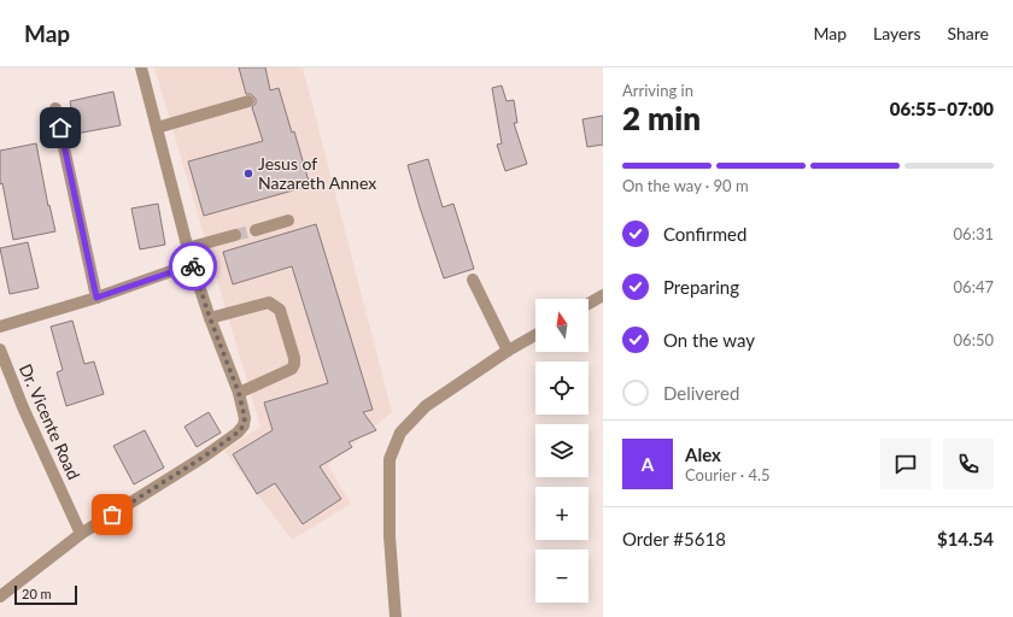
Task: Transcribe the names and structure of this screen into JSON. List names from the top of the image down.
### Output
{
  "streets": {
    "street": ["Dr. Vicente Road"]
  },
  "places": ["Jesus of Nazareth Annex"],
  "scale_bar": "20 m",
  "north": "top",
  "page": {
    "header": "Map",
    "nav": ["Map", "Layers", "Share"],
    "heading": ["2 min", "Arriving in", "06:55–07:00"],
    "panel": [
      "Alex",
      "Courier · 4.5",
      "Order #5618",
      "$14.54"
    ],
    "bar": "On the way · 90 m",
    "list": [
      ["Confirmed", "06:31"],
      ["Preparing", "06:47"],
      ["On the way", "06:50"],
      "Delivered"
    ],
    "map_buttons": ["+", "−"],
    "round": "A",
    "scale": "20 m"
  }
}
